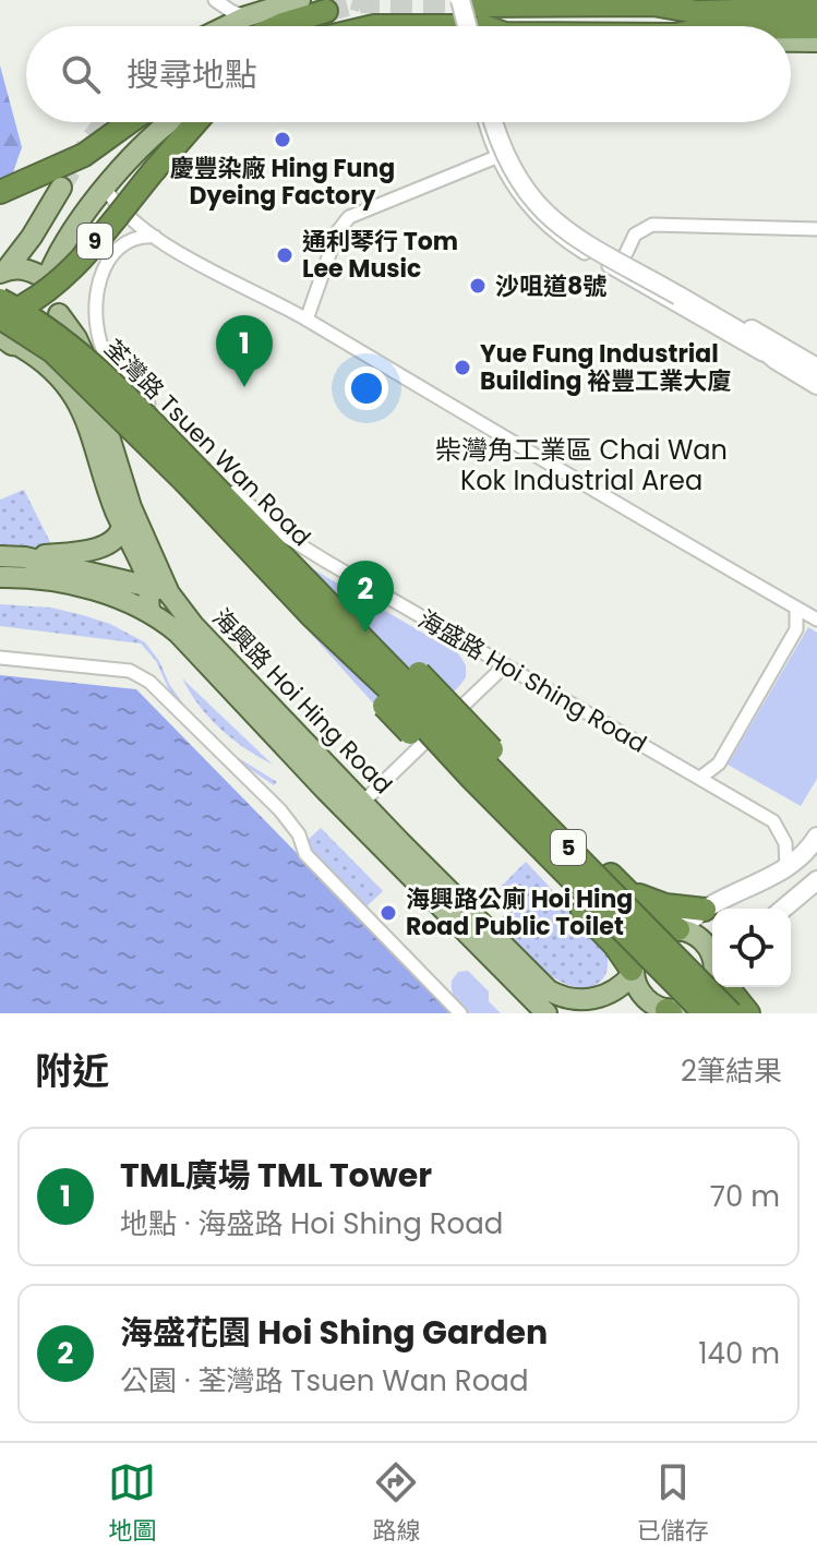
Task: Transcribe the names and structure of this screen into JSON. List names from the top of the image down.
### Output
{
  "streets": {
    "highway": ["9", "荃灣路 Tsuen Wan Road", "5"],
    "main road": ["海興路 Hoi Hing Road"],
    "street": ["海盛路 Hoi Shing Road"]
  },
  "districts": ["柴灣角工業區 Chai Wan Kok Industrial Area"],
  "places": [
    "慶豐染廠 Hing Fung Dyeing Factory",
    "通利琴行 Tom Lee Music",
    "沙咀道8號",
    "Yue Fung Industrial Building 裕豐工業大廈",
    "海興路公廁 Hoi Hing Road Public Toilet"
  ],
  "page": {
    "search": "搜尋地點",
    "pins": ["1", "2"],
    "heading": ["附近", "2筆結果"],
    "list": [
      {
        "mark": "1",
        "name": "TML廣場 TML Tower",
        "note": "地點 · 海盛路 Hoi Shing Road",
        "value": "70 m"
      },
      {
        "mark": "2",
        "name": "海盛花園 Hoi Shing Garden",
        "note": "公園 · 荃灣路 Tsuen Wan Road",
        "value": "140 m"
      }
    ],
    "nav": ["地圖", "路線", "已儲存"]
  }
}
